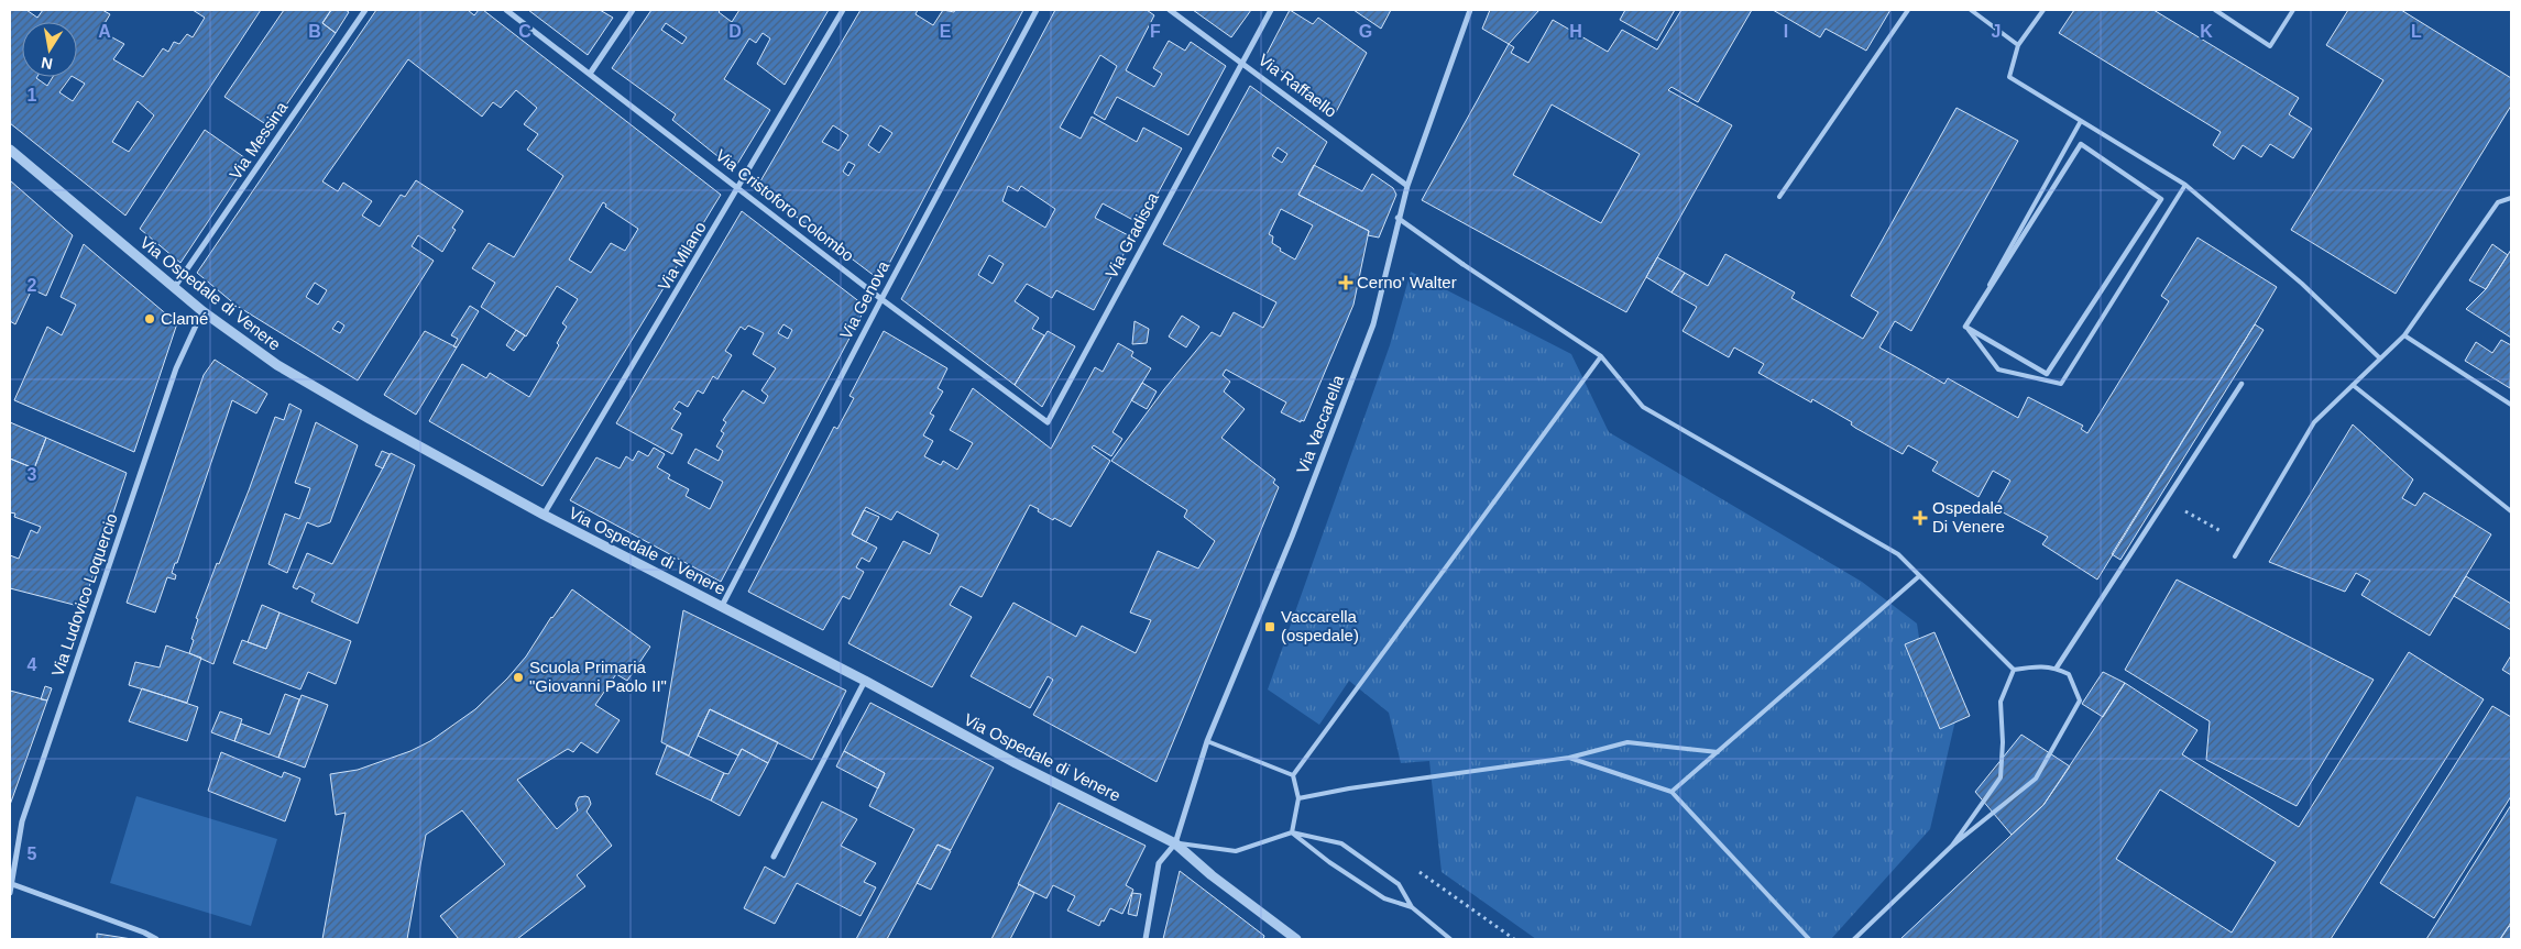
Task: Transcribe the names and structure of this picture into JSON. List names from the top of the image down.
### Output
{
  "streets": {
    "street": [
      "Via Raffaello",
      "Via Messina",
      "Via Cristoforo Colombo",
      "Via Gradisca",
      "Via Milano",
      "Via Ospedale di Venere",
      "Via Genova",
      "Via Vaccarella",
      "Via Ludovico Loquercio"
    ]
  },
  "crossings": [
    ["Via Raffaello", "Via Gradisca"],
    ["Via Raffaello", "Via Vaccarella"],
    ["Via Messina", "Via Ospedale di Venere"],
    ["Via Cristoforo Colombo", "Via Gradisca"],
    ["Via Cristoforo Colombo", "Via Milano"],
    ["Via Cristoforo Colombo", "Via Genova"],
    ["Via Milano", "Via Ospedale di Venere"],
    ["Via Ospedale di Venere", "Via Genova"],
    ["Via Ospedale di Venere", "Via Vaccarella"],
    ["Via Ospedale di Venere", "Via Ludovico Loquercio"]
  ],
  "places": {
    "health": ["Cerno' Walter", "Ospedale Di Venere"],
    "other": ["Clamé", "Scuola Primaria \"Giovanni Paolo II\""],
    "transit": ["Vaccarella (ospedale)"]
  },
  "north": "bottom",
  "grid": {
    "columns": [
      "A",
      "B",
      "C",
      "D",
      "E",
      "F",
      "G",
      "H",
      "I",
      "J",
      "K",
      "L"
    ],
    "rows": [
      "1",
      "2",
      "3",
      "4",
      "5"
    ]
  }
}
